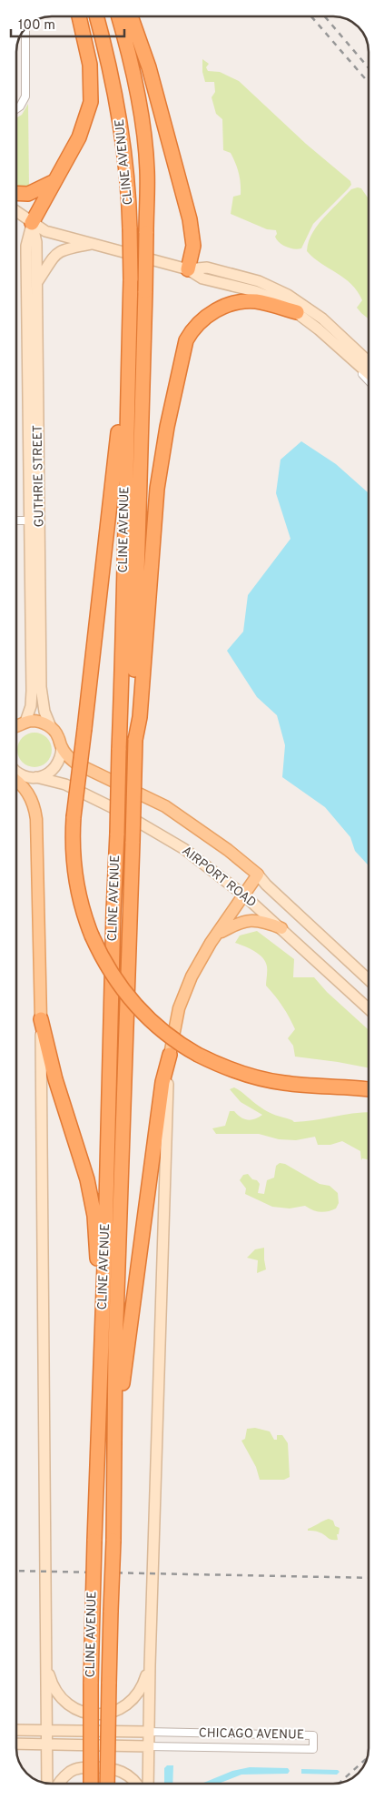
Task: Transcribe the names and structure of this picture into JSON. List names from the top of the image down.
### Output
{
  "streets": {
    "highway": ["CLINE AVENUE"],
    "main road": ["GUTHRIE STREET", "AIRPORT ROAD", "CHICAGO AVENUE"]
  },
  "crossings": [
    ["GUTHRIE STREET", "AIRPORT ROAD"]
  ],
  "scale_bar": "100 m"
}
